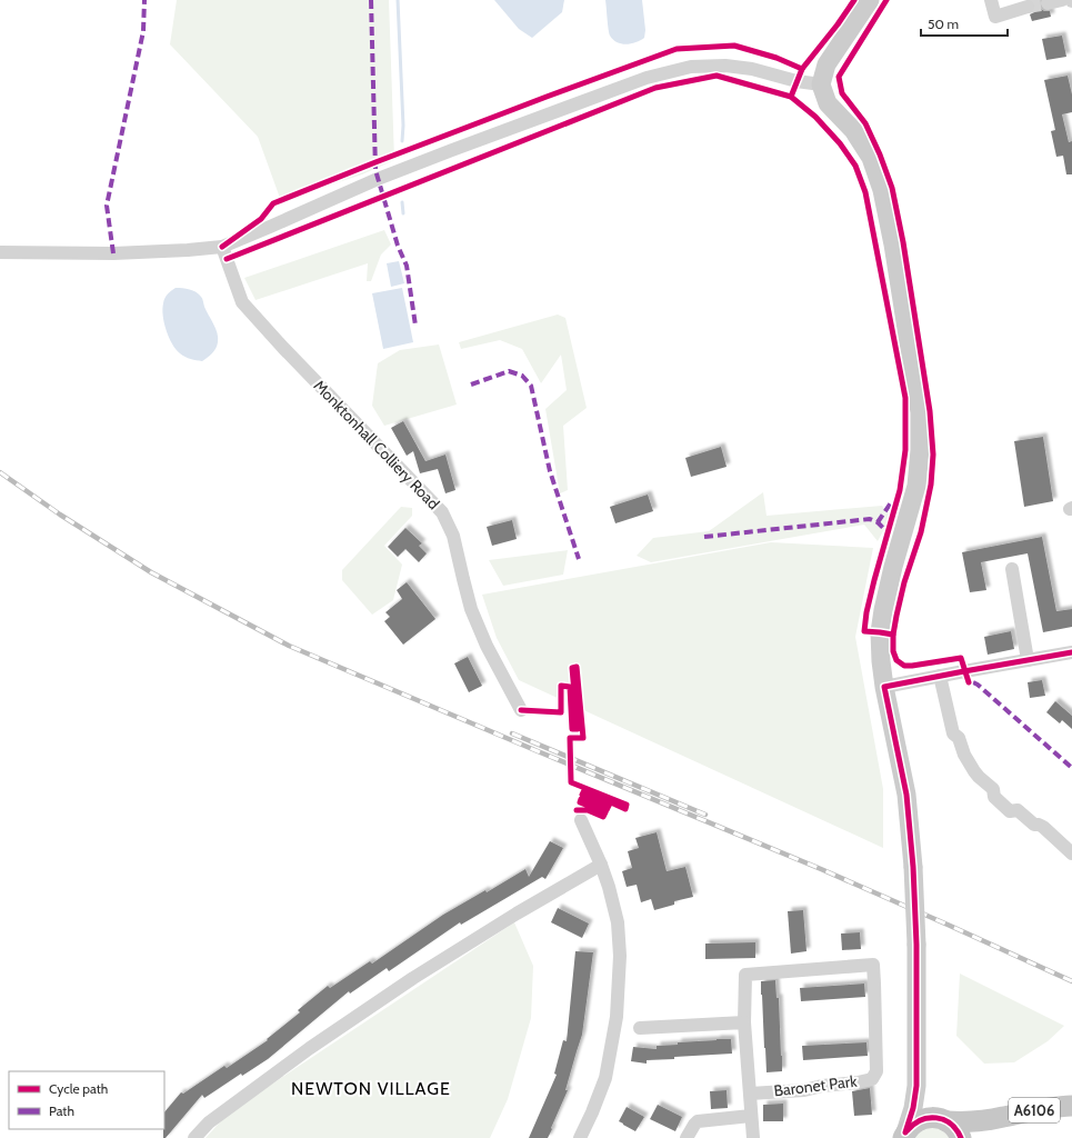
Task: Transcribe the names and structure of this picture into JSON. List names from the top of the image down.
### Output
{
  "streets": {
    "main road": ["A6106"],
    "street": ["Monktonhall Colliery Road", "Baronet Park"]
  },
  "districts": ["NEWTON VILLAGE"],
  "legend": ["Cycle path", "Path"],
  "scale_bar": "50 m"
}
